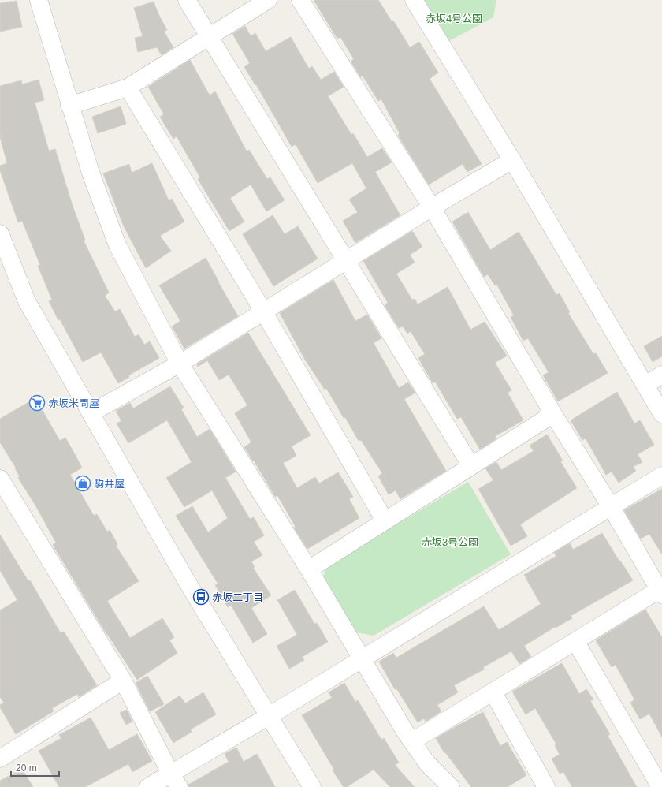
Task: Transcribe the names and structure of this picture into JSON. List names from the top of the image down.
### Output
{
  "parks": ["赤坂4号公園", "赤坂3号公園"],
  "places": {
    "supermarket": ["赤坂米問屋"],
    "shop": ["駒井屋"],
    "bus stop": ["赤坂二丁目"]
  },
  "scale_bar": "20 m"
}
